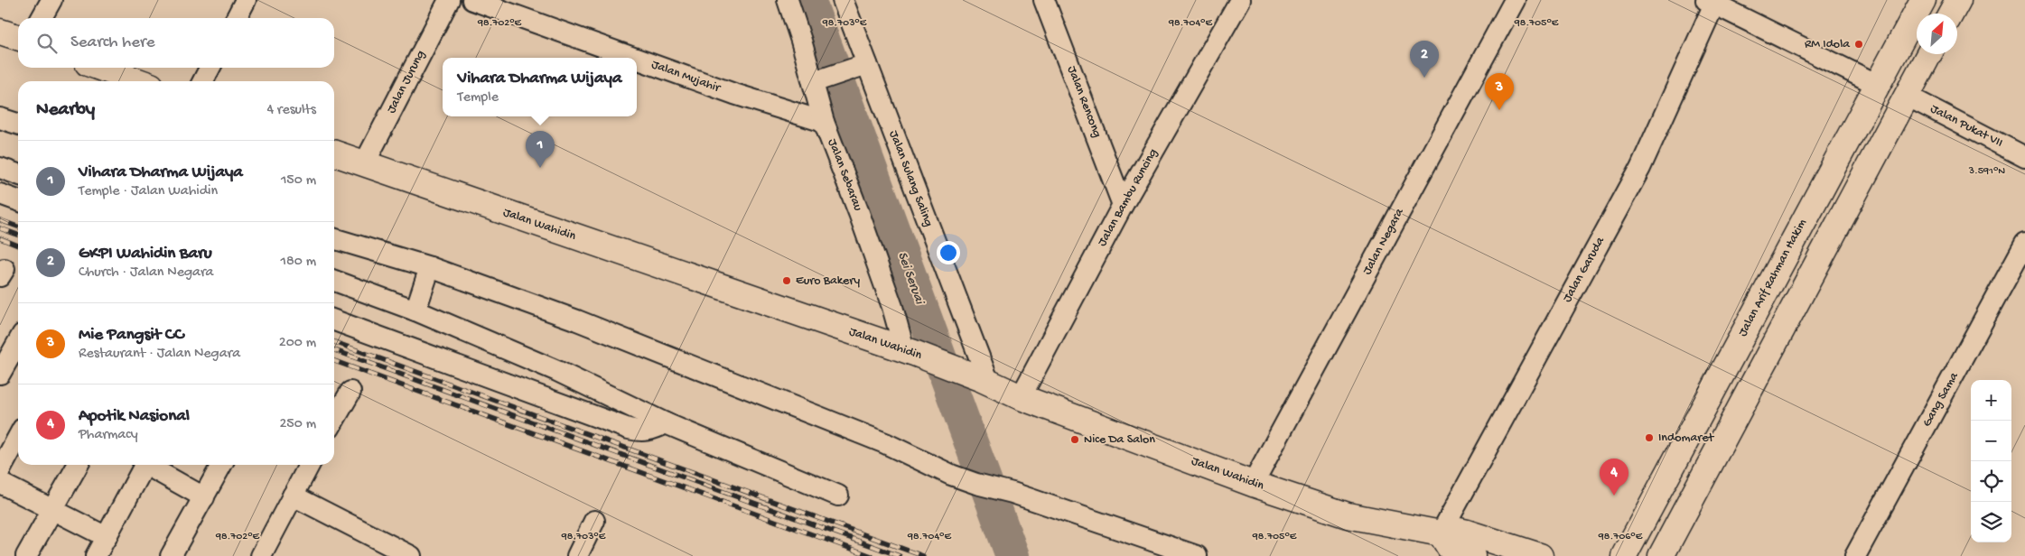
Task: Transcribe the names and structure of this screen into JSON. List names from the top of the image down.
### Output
{
  "streets": {
    "street": [
      "Jalan Mujahir",
      "Jalan Jurung",
      "Jalan Rencong",
      "Jalan Pukat VII",
      "Jalan Sebarau",
      "Jalan Sulang Saling",
      "Jalan Bambu Runcing",
      "Jalan Wahidin",
      "Jalan Negara",
      "Jalan Garuda",
      "Jalan Arif Rahman Hakim",
      "Gang Sama"
    ]
  },
  "crossings": [
    ["Jalan Mujahir", "Jalan Sebarau"],
    ["Jalan Jurung", "Jalan Wahidin"],
    ["Jalan Rencong", "Jalan Bambu Runcing"],
    ["Jalan Sebarau", "Jalan Wahidin"],
    ["Jalan Sulang Saling", "Jalan Wahidin"],
    ["Jalan Bambu Runcing", "Jalan Wahidin"],
    ["Jalan Wahidin", "Jalan Negara"],
    ["Jalan Wahidin", "Jalan Garuda"]
  ],
  "water": ["Sei Seruai"],
  "places": [
    "RM Idola",
    "Euro Bakery",
    "Indomaret",
    "Nice Da Salon"
  ],
  "north": "top right",
  "page": {
    "search": "Search here",
    "pins": [
      "2",
      "3",
      "1",
      "4"
    ],
    "popup": ["Vihara Dharma Wijaya", "Temple"],
    "heading": ["Nearby", "4 results"],
    "list": [
      {
        "mark": "1",
        "name": "Vihara Dharma Wijaya",
        "note": "Temple · Jalan Wahidin",
        "value": "150 m"
      },
      {
        "mark": "2",
        "name": "GKPI Wahidin Baru",
        "note": "Church · Jalan Negara",
        "value": "180 m"
      },
      {
        "mark": "3",
        "name": "Mie Pangsit CC",
        "note": "Restaurant · Jalan Negara",
        "value": "200 m"
      },
      {
        "mark": "4",
        "name": "Apotik Nasional",
        "note": "Pharmacy",
        "value": "250 m"
      }
    ],
    "map_buttons": ["+", "−"]
  },
  "coordinates": [
    "98.702°E",
    "98.703°E",
    "98.704°E",
    "98.705°E",
    "3.591°N",
    "98.706°E"
  ]
}
